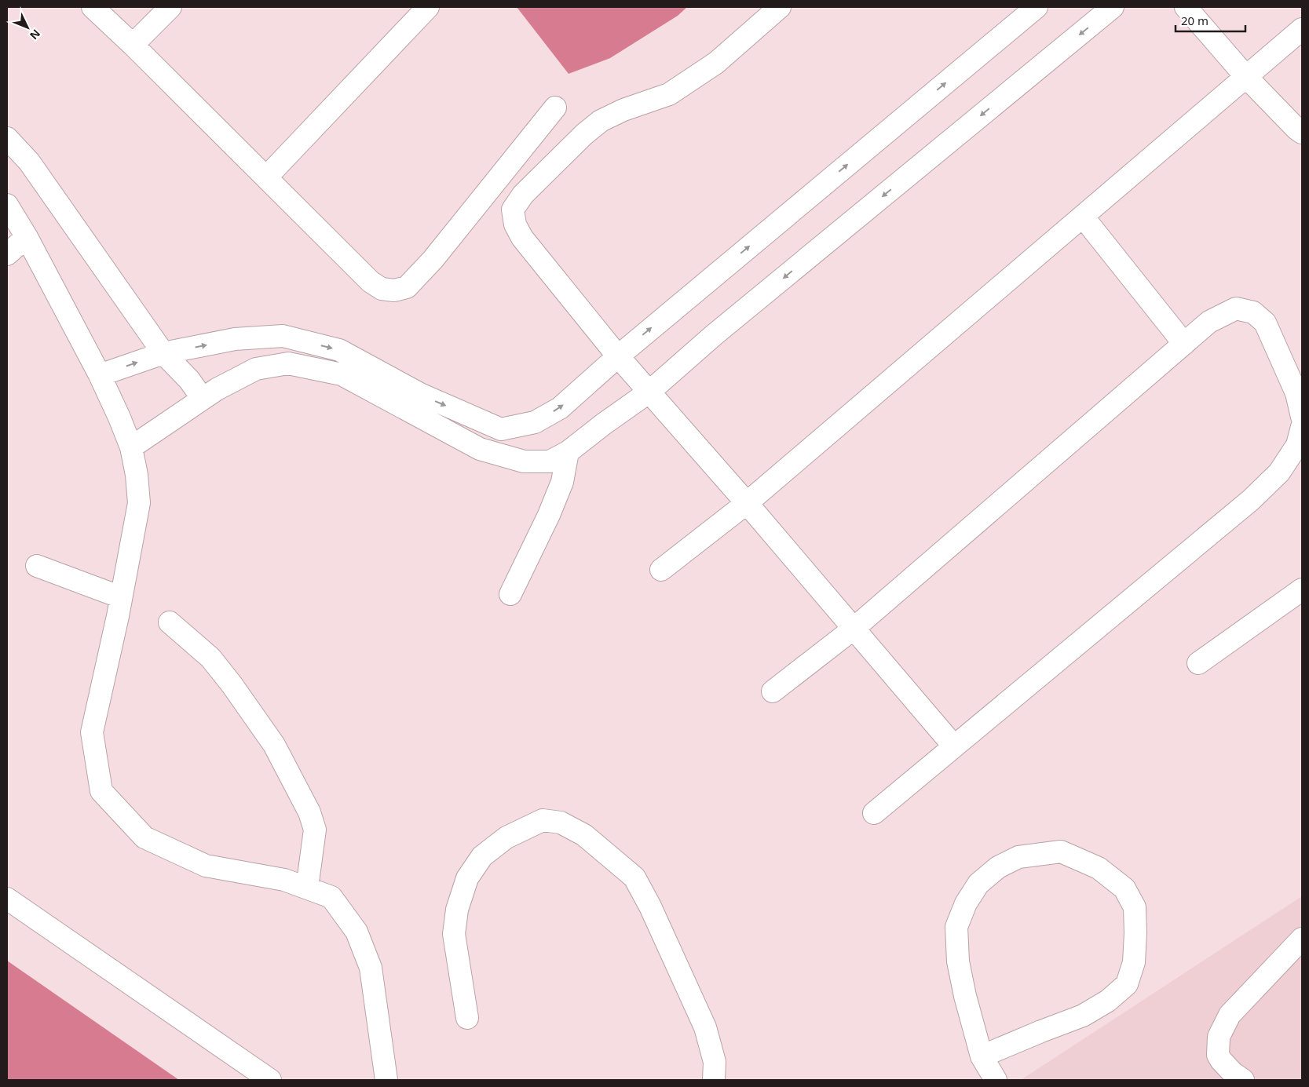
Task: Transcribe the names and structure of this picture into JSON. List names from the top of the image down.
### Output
{
  "scale_bar": "20 m",
  "north": "bottom right"
}
